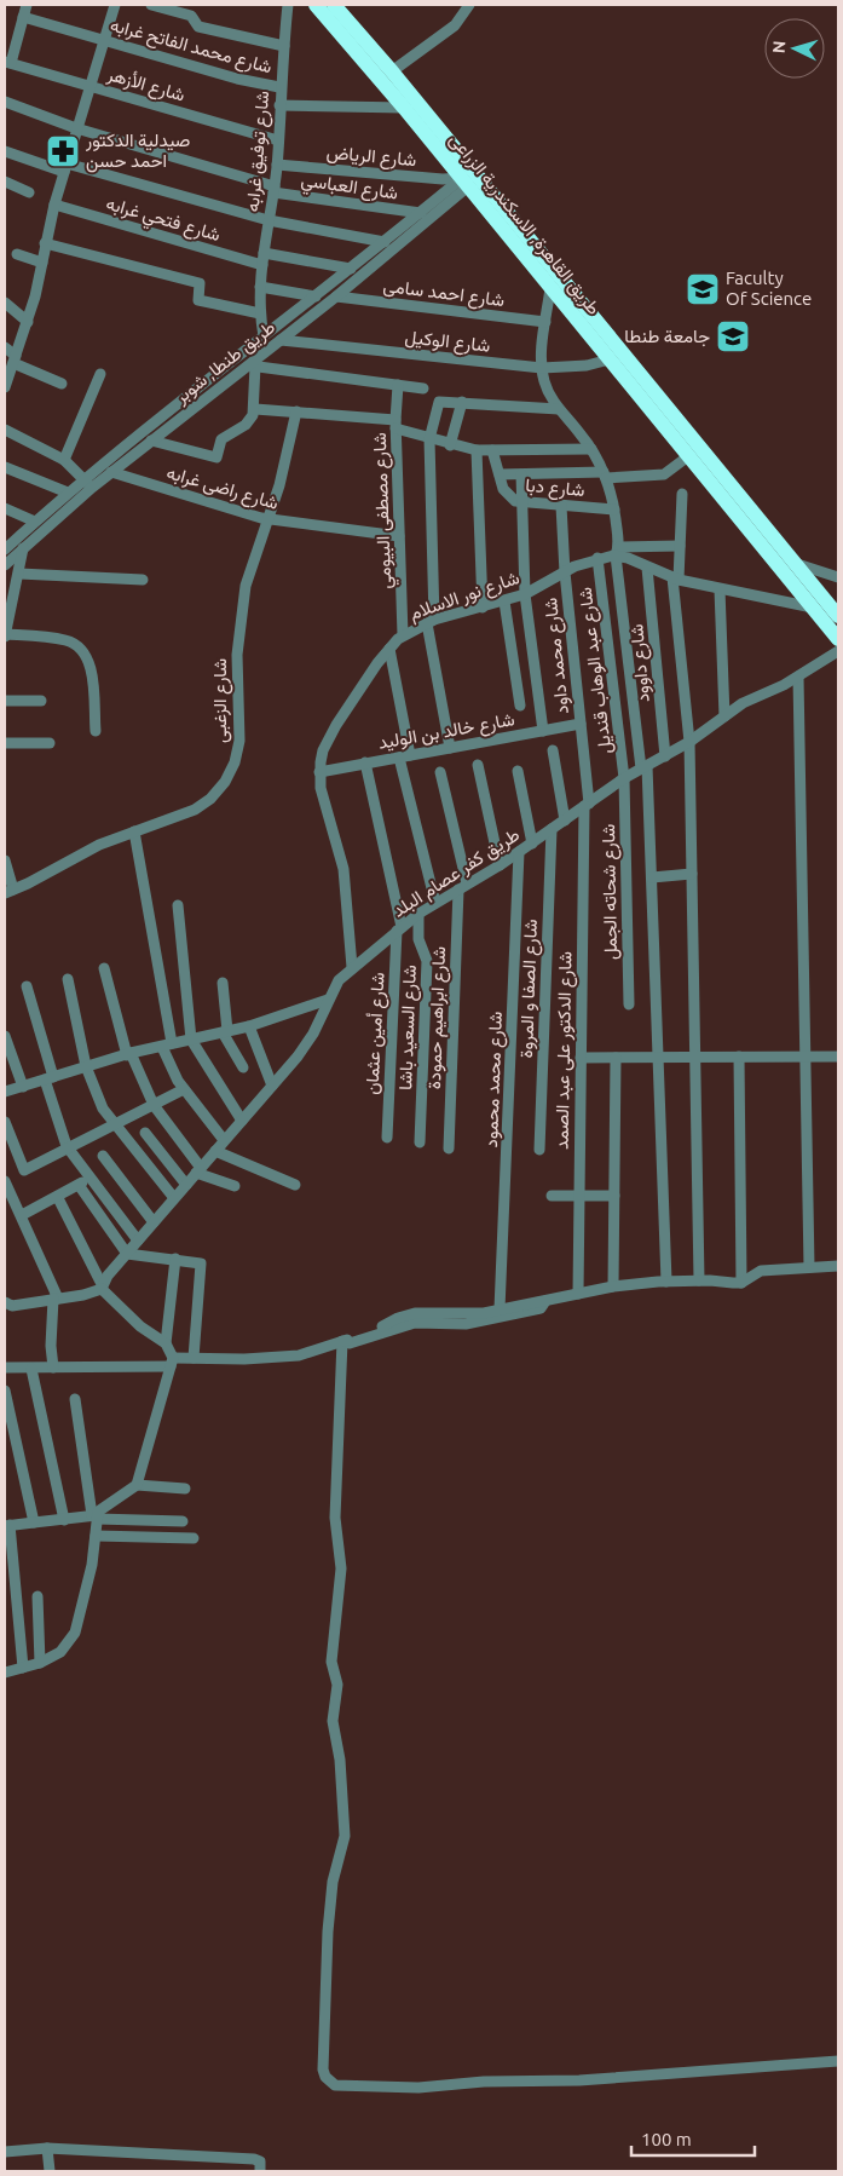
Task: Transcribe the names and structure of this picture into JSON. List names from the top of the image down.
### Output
{
  "streets": {
    "highway": ["طريق القاهرة, الاسكندرية الزراعى"],
    "street": [
      "شارع محمد الفاتح غرابه",
      "شارع الأزهر",
      "شارع توفيق غرابه",
      "شارع الرياض",
      "شارع العباسي",
      "شارع فتحي غرابه",
      "شارع احمد سامى",
      "شارع الوكيل",
      "طريق طنطا, شوبر",
      "شارع راضى غرابه",
      "شارع دبا",
      "شارع مصطفى البيومي",
      "شارع نور الاسلام",
      "شارع محمد داود",
      "شارع داوود",
      "شارع عبد الوهاب قنديل",
      "شارع الزغبى",
      "شارع خالد بن الوليد",
      "طريق كفر عصام البلد",
      "شارع شحاته الجمل",
      "شارع الصفا و المروة",
      "شارع ابراهيم حمودة",
      "شارع السعيد باشا",
      "شارع أمين عثمان",
      "شارع الدكتور على عبد الصمد",
      "شارع محمد محمود"
    ]
  },
  "crossings": [
    ["شارع محمد الفاتح غرابه", "شارع توفيق غرابه"],
    ["شارع الأزهر", "شارع توفيق غرابه"],
    ["شارع توفيق غرابه", "شارع الرياض"],
    ["شارع توفيق غرابه", "شارع العباسي"],
    ["شارع توفيق غرابه", "شارع فتحي غرابه"],
    ["شارع توفيق غرابه", "طريق طنطا, شوبر"],
    ["شارع الرياض", "طريق القاهرة, الاسكندرية الزراعى"],
    ["شارع الرياض", "طريق طنطا, شوبر"],
    ["شارع العباسي", "طريق طنطا, شوبر"],
    ["طريق القاهرة, الاسكندرية الزراعى", "شارع الوكيل"],
    ["طريق القاهرة, الاسكندرية الزراعى", "طريق طنطا, شوبر"],
    ["طريق القاهرة, الاسكندرية الزراعى", "شارع نور الاسلام"],
    ["شارع احمد سامى", "طريق طنطا, شوبر"],
    ["شارع الوكيل", "طريق طنطا, شوبر"],
    ["طريق طنطا, شوبر", "شارع راضى غرابه"],
    ["شارع راضى غرابه", "شارع مصطفى البيومي"],
    ["شارع راضى غرابه", "شارع الزغبى"],
    ["شارع دبا", "شارع محمد داود"],
    ["شارع مصطفى البيومي", "شارع نور الاسلام"],
    ["شارع نور الاسلام", "شارع محمد داود"],
    ["شارع نور الاسلام", "شارع داوود"],
    ["شارع نور الاسلام", "شارع عبد الوهاب قنديل"],
    ["شارع نور الاسلام", "شارع خالد بن الوليد"],
    ["شارع نور الاسلام", "طريق كفر عصام البلد"],
    ["شارع محمد داود", "شارع خالد بن الوليد"],
    ["شارع محمد داود", "طريق كفر عصام البلد"],
    ["شارع محمد داود", "شارع الدكتور على عبد الصمد"],
    ["شارع داوود", "طريق كفر عصام البلد"],
    ["شارع عبد الوهاب قنديل", "طريق كفر عصام البلد"],
    ["شارع عبد الوهاب قنديل", "شارع شحاته الجمل"],
    ["شارع خالد بن الوليد", "شارع أمين عثمان"],
    ["طريق كفر عصام البلد", "شارع شحاته الجمل"],
    ["طريق كفر عصام البلد", "شارع الصفا و المروة"],
    ["طريق كفر عصام البلد", "شارع ابراهيم حمودة"],
    ["طريق كفر عصام البلد", "شارع السعيد باشا"],
    ["طريق كفر عصام البلد", "شارع أمين عثمان"],
    ["طريق كفر عصام البلد", "شارع الدكتور على عبد الصمد"],
    ["طريق كفر عصام البلد", "شارع محمد محمود"]
  ],
  "places": {
    "pharmacy": ["صيدلية الدكتور احمد حسن"],
    "school or university": ["Faculty Of Science", "جامعة طنطا"]
  },
  "scale_bar": "100 m",
  "north": "left"
}
